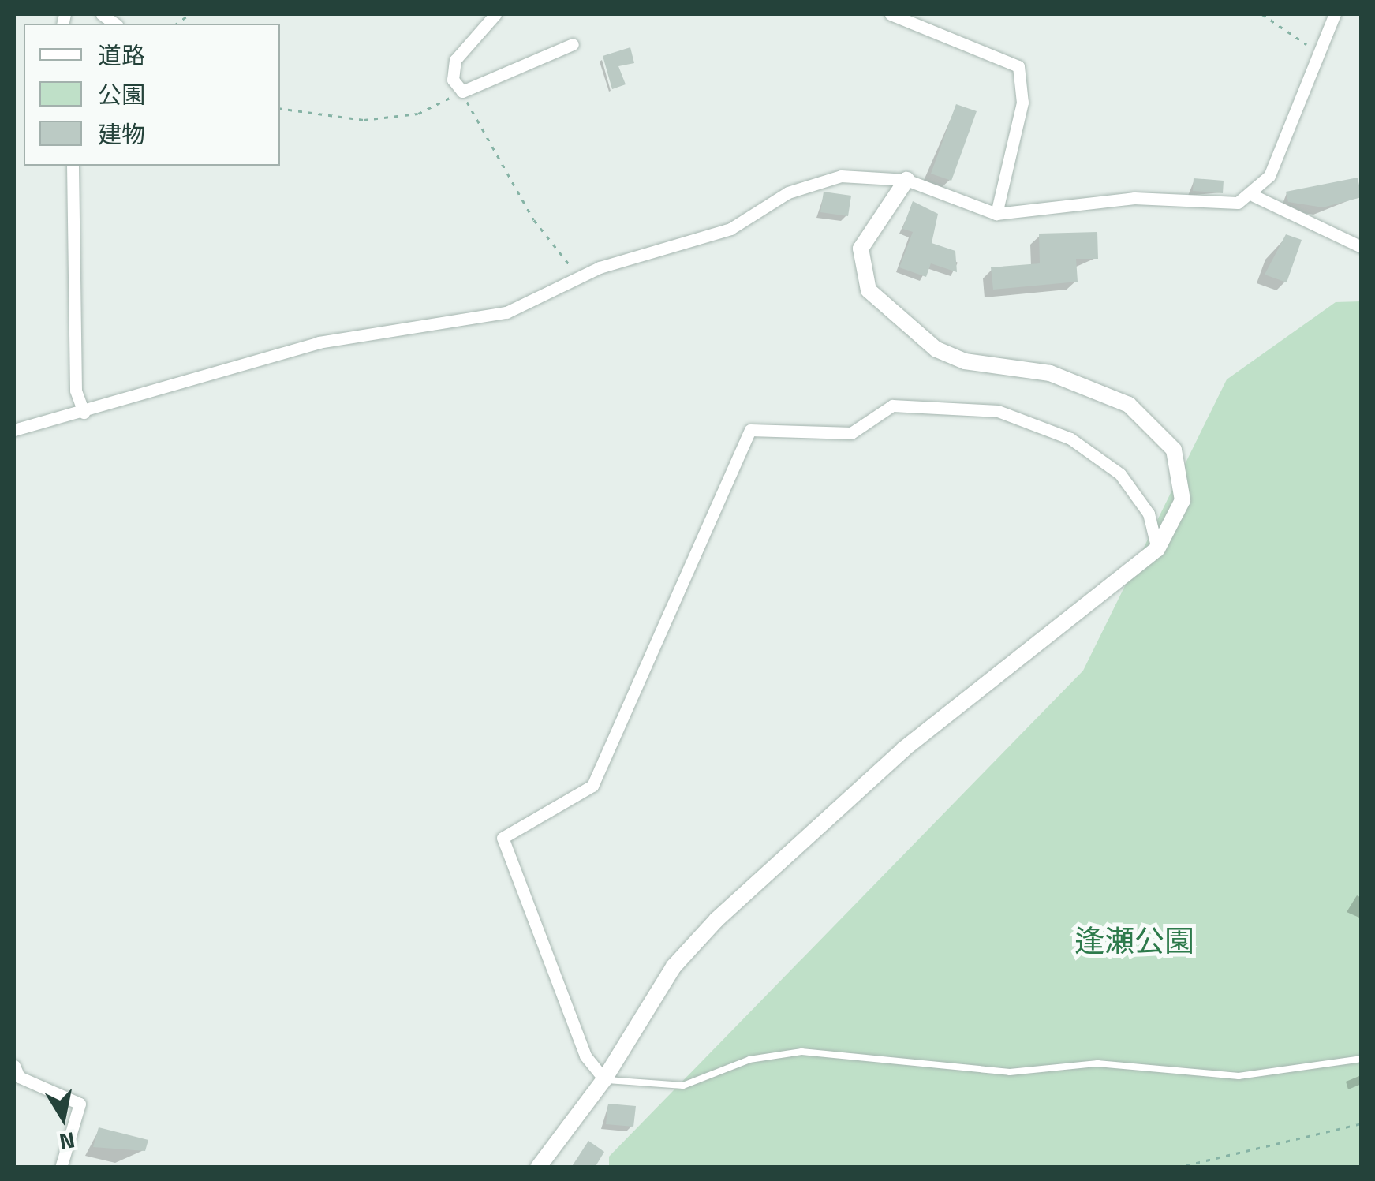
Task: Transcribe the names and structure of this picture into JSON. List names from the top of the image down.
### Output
{
  "parks": ["逢瀬公園"],
  "legend": ["道路", "公園", "建物"],
  "north": "bottom"
}
